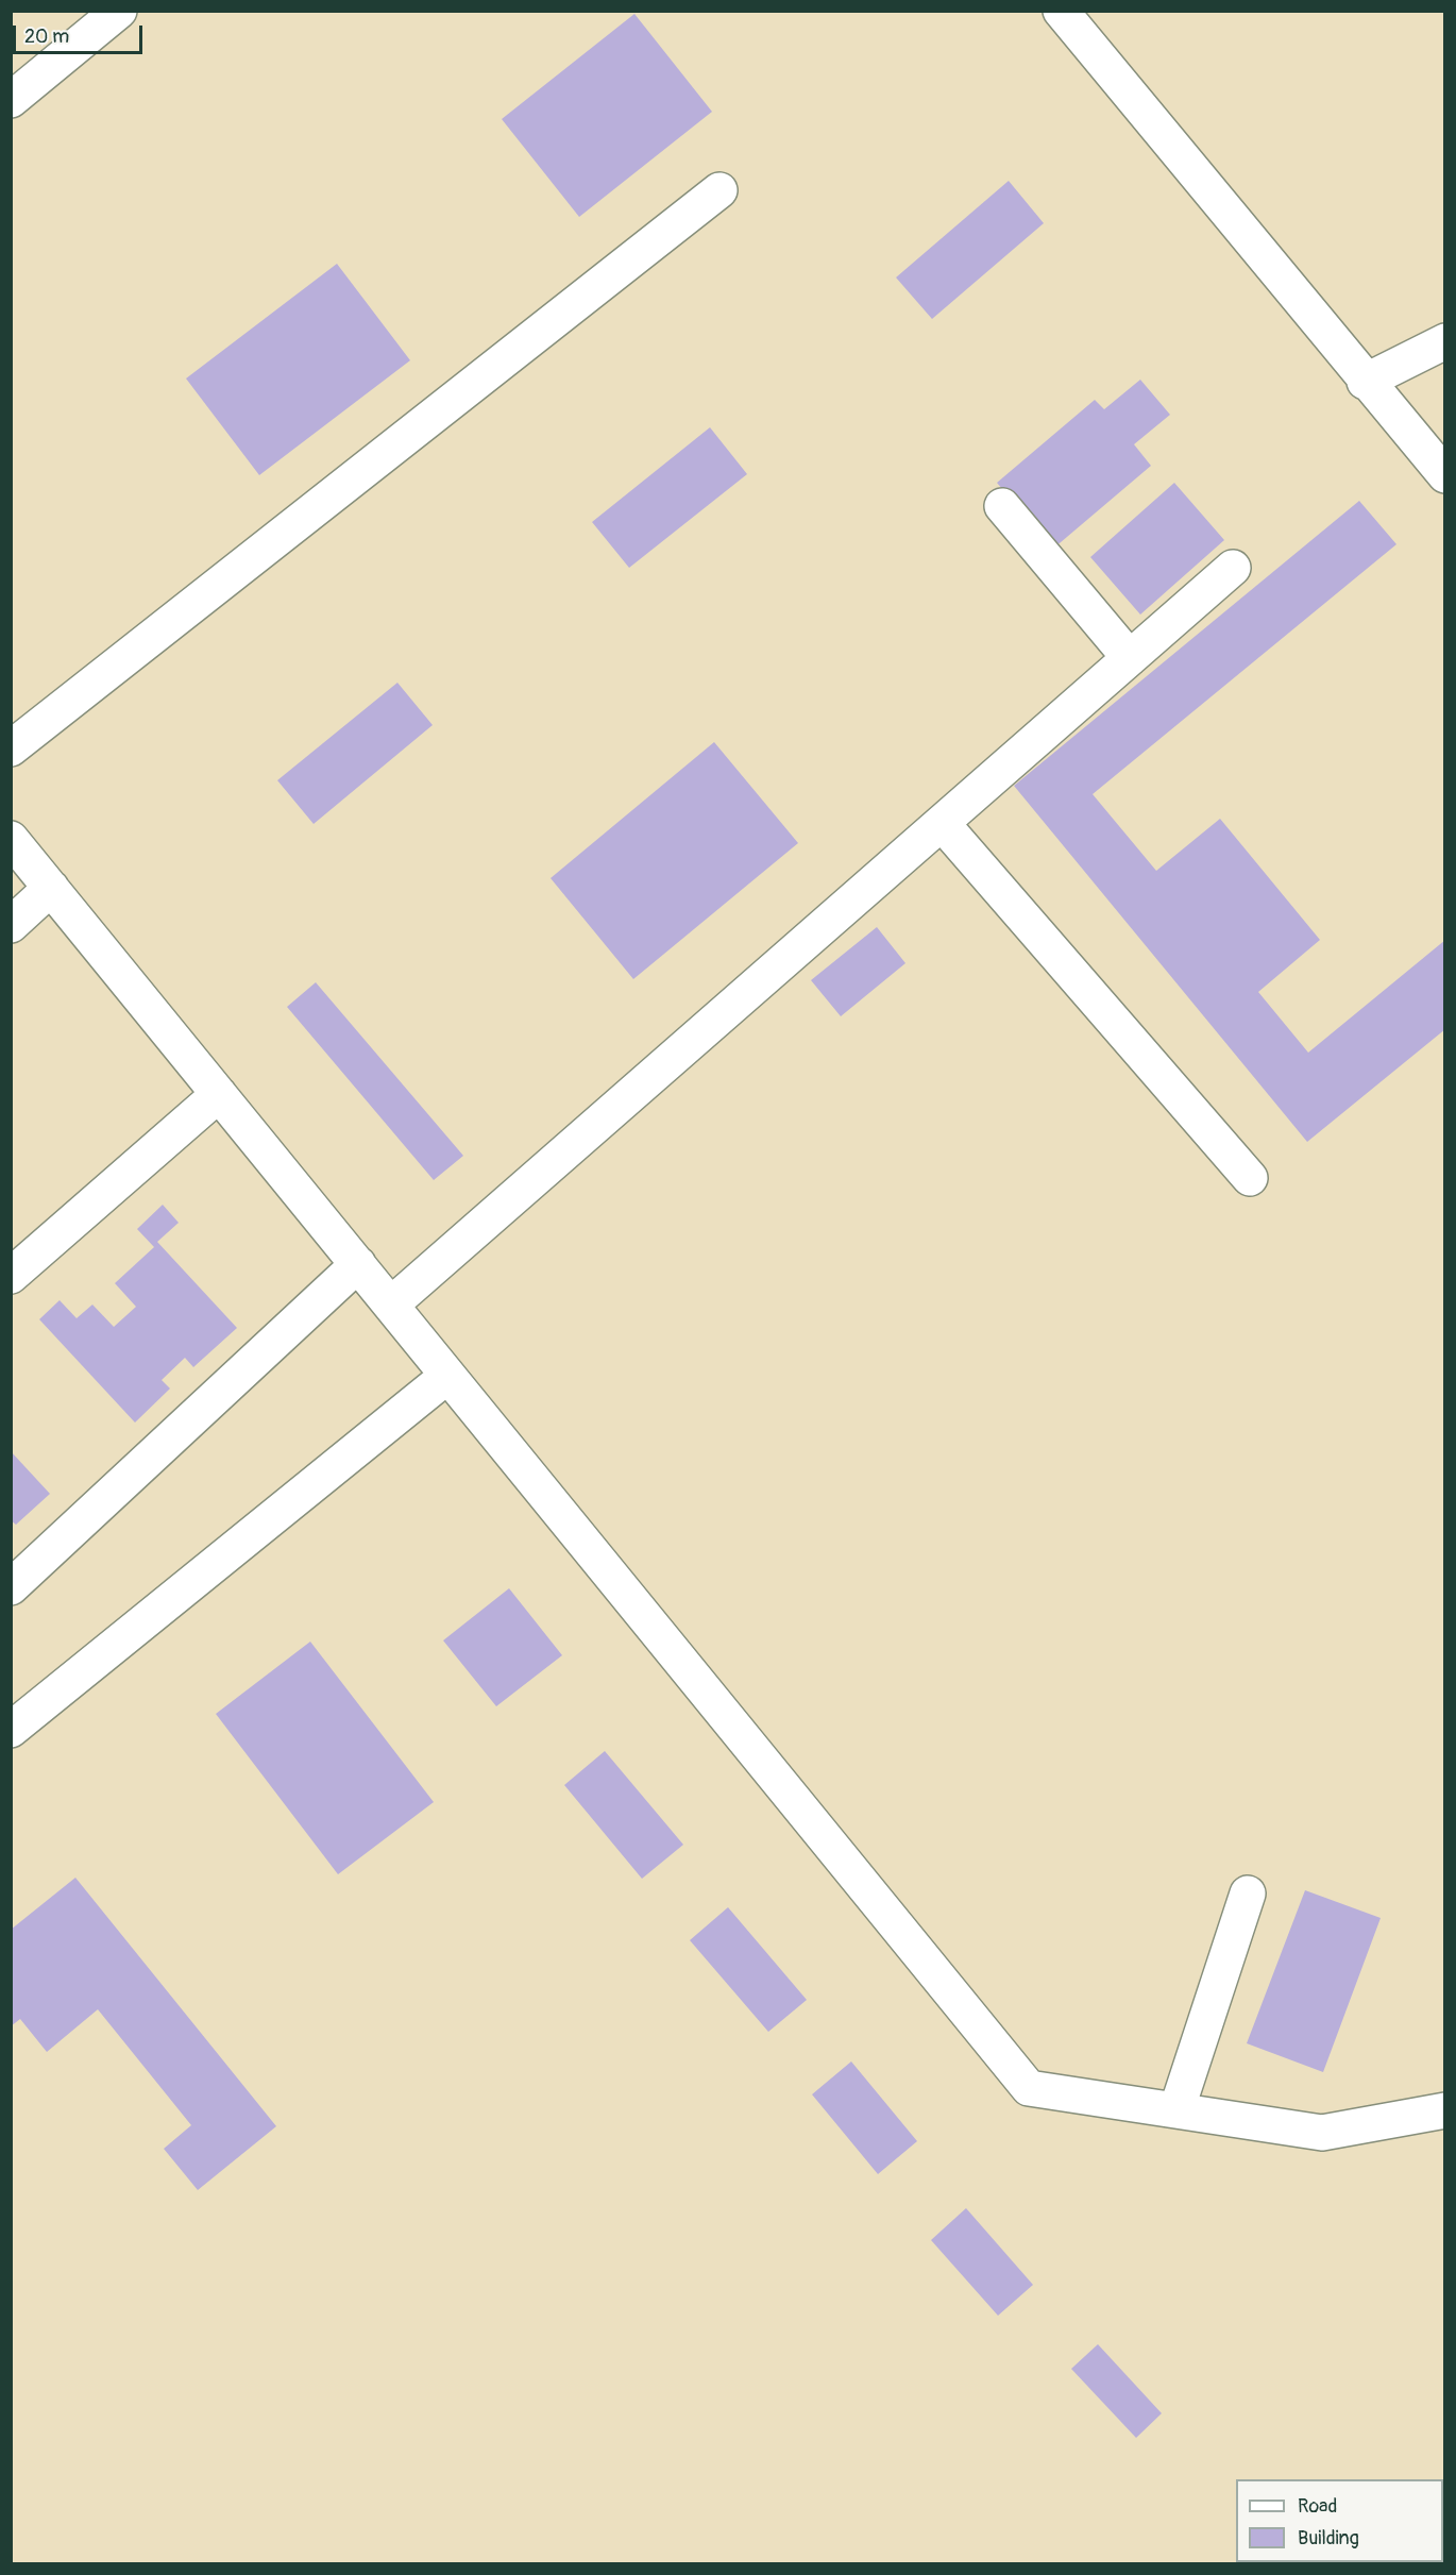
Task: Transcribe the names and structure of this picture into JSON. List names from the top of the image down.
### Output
{
  "legend": ["Road", "Building"],
  "scale_bar": "20 m"
}
